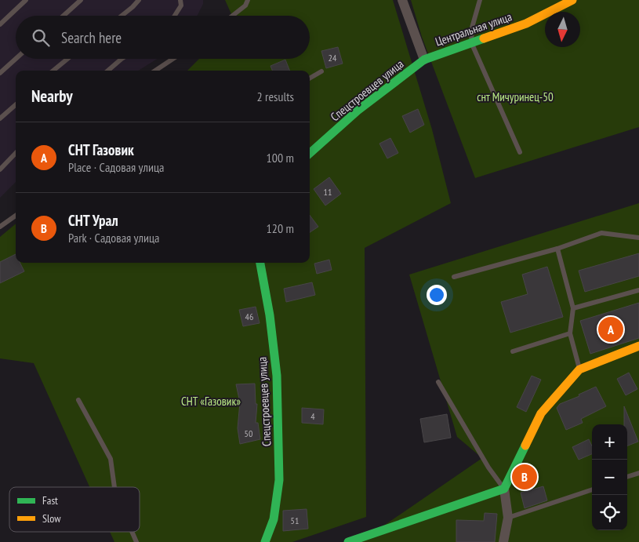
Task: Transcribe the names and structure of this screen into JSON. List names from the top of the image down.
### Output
{
  "streets": {
    "street": ["Центральная улица", "Спецстроевцев улица"]
  },
  "crossings": [
    ["Центральная улица", "Спецстроевцев улица"]
  ],
  "parks": ["снт Мичуринец-50", "СНТ «Газовик»"],
  "house_numbers": [
    "24",
    "11",
    "46",
    "4",
    "50",
    "51"
  ],
  "legend": ["Fast", "Slow"],
  "north": "bottom",
  "page": {
    "search": "Search here",
    "heading": ["Nearby", "2 results"],
    "list": [
      {
        "mark": "A",
        "name": "СНТ Газовик",
        "note": "Place · Садовая улица",
        "value": "100 m"
      },
      {
        "mark": "B",
        "name": "СНТ Урал",
        "note": "Park · Садовая улица",
        "value": "120 m"
      }
    ],
    "pins": ["A", "B"],
    "map_buttons": ["+", "−"]
  }
}
